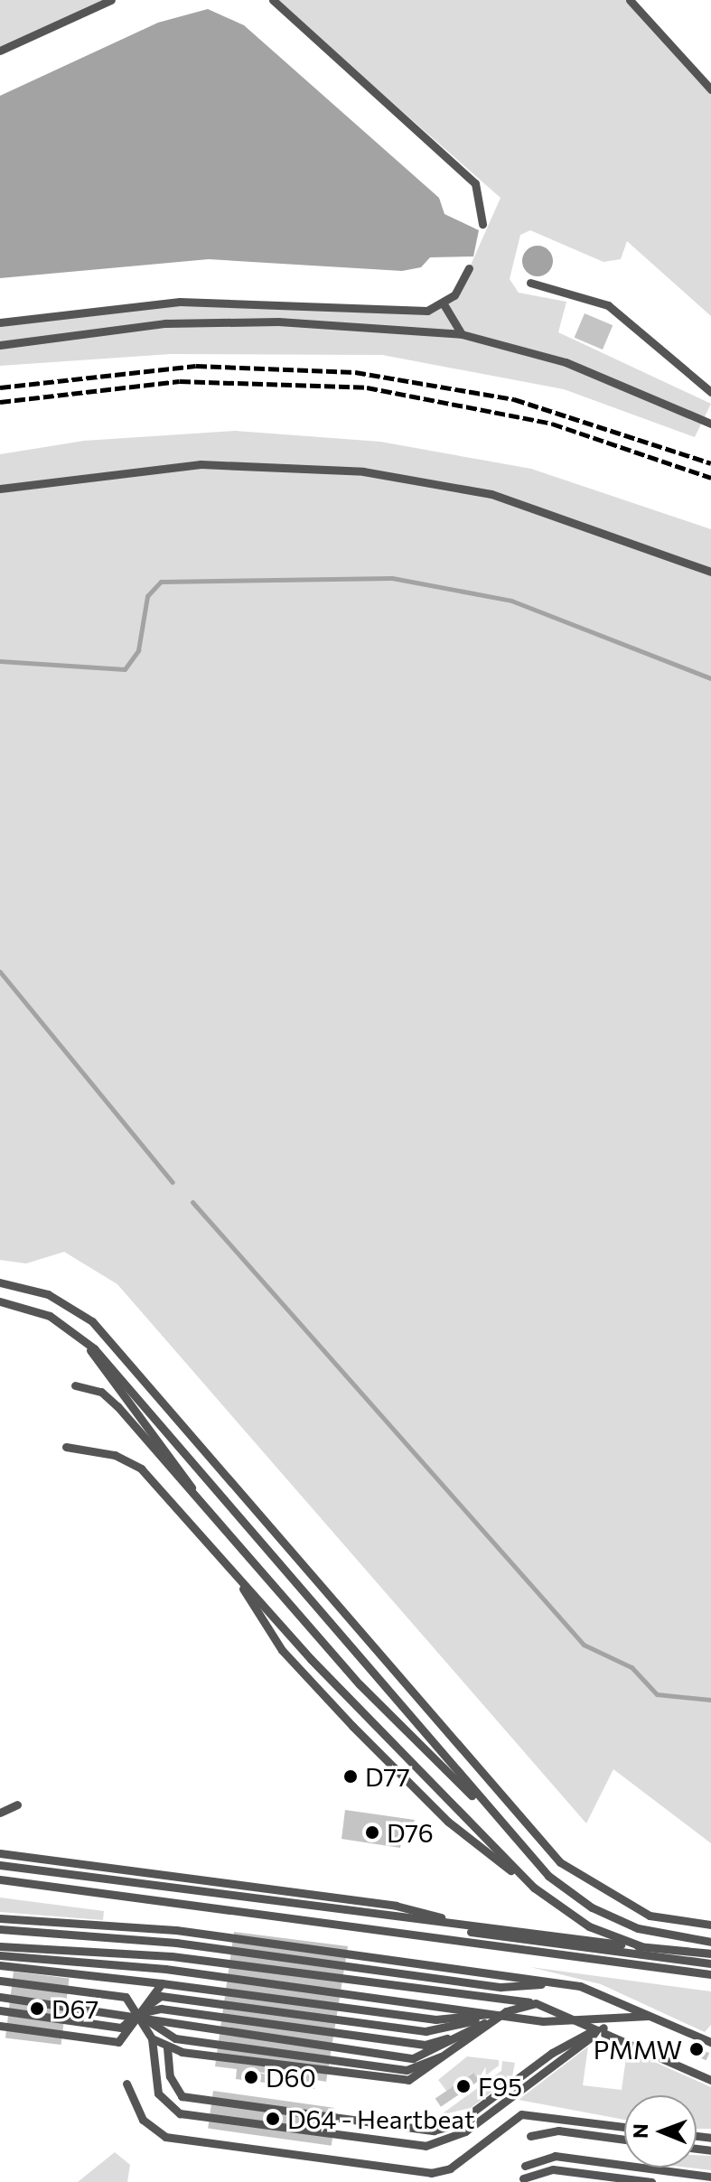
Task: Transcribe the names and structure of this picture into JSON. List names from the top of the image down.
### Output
{
  "places": [
    "D77",
    "D76",
    "D67",
    "PMMW",
    "D60",
    "F95",
    "D64 - Heartbeat"
  ],
  "north": "left"
}
